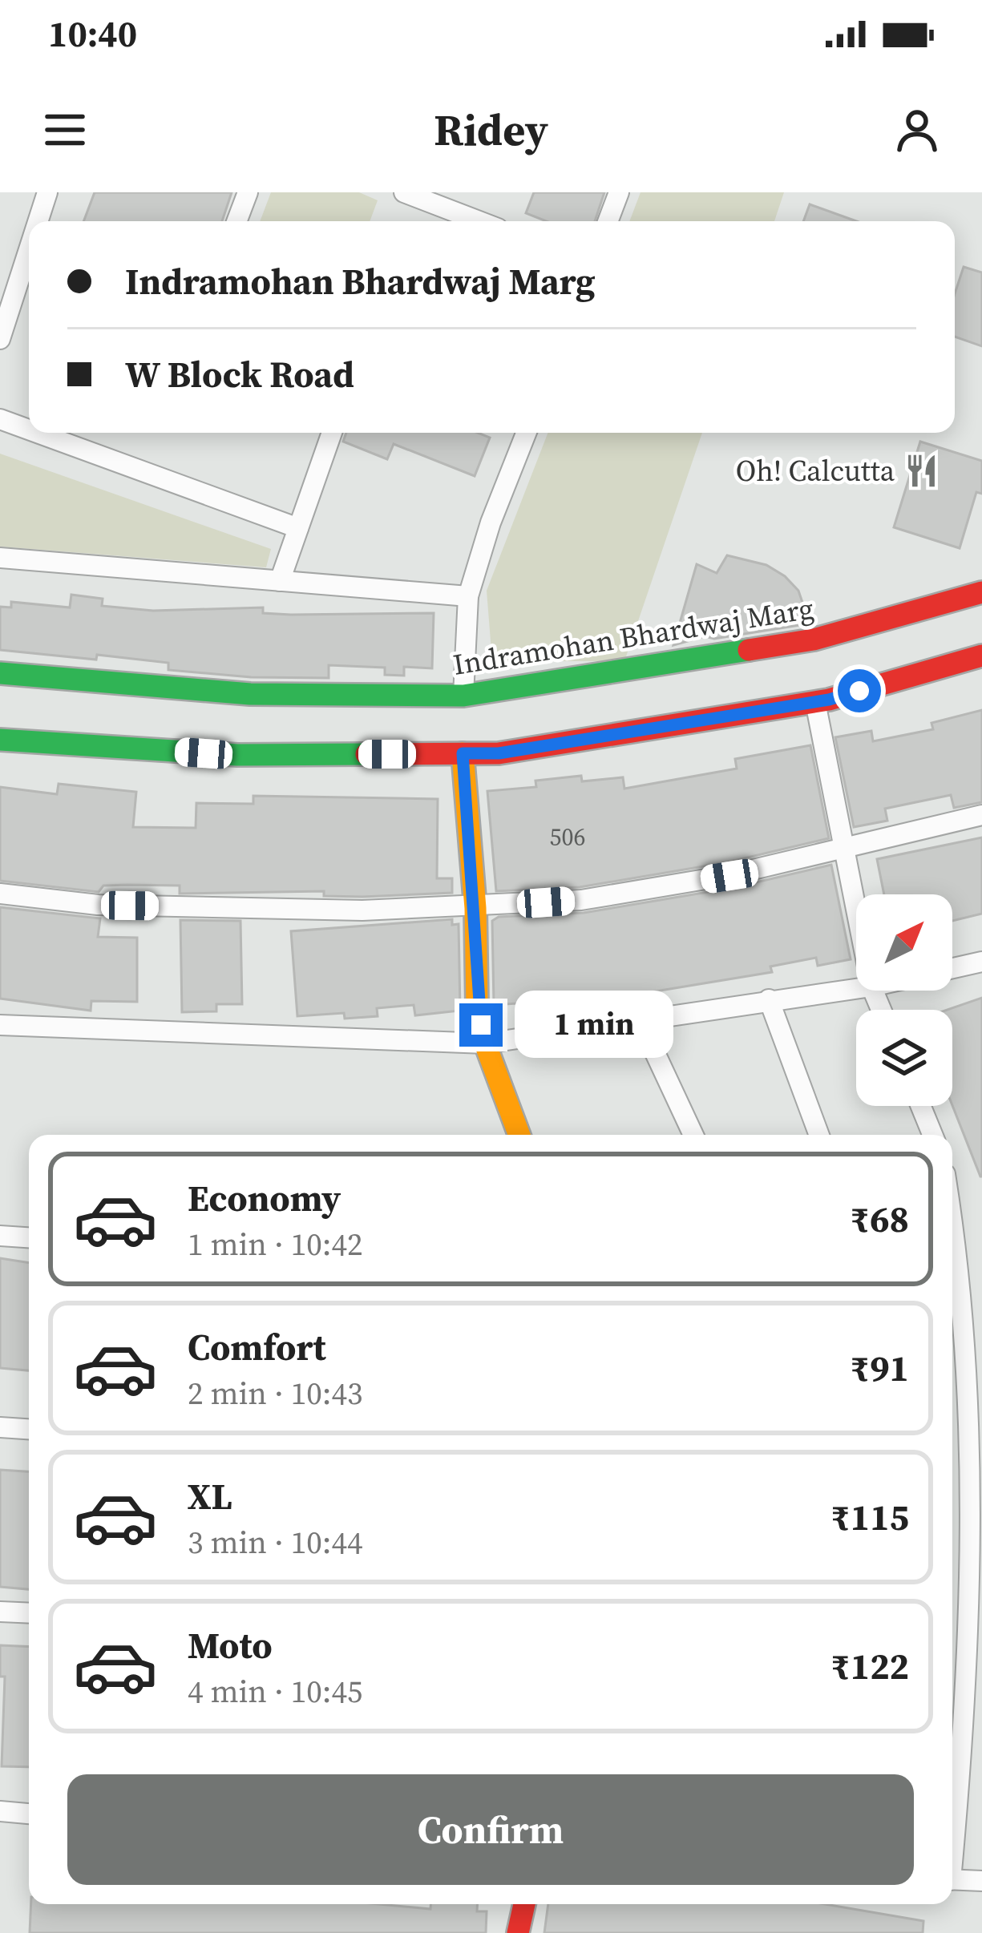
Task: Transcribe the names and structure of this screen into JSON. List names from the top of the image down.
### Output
{
  "streets": {
    "street": ["Indramohan Bhardwaj Marg"]
  },
  "places": {
    "restaurant": ["Oh! Calcutta"]
  },
  "house_numbers": ["506"],
  "north": "top right",
  "page": {
    "status": "10:40",
    "header": "Ridey",
    "banner": ["Indramohan Bhardwaj Marg", "W Block Road"],
    "bubble": "1 min",
    "list": [
      {
        "name": "Economy",
        "note": "1 min · 10:42",
        "value": "₹68"
      },
      {
        "name": "Comfort",
        "note": "2 min · 10:43",
        "value": "₹91"
      },
      {
        "name": "XL",
        "note": "3 min · 10:44",
        "value": "₹115"
      },
      {
        "name": "Moto",
        "note": "4 min · 10:45",
        "value": "₹122"
      }
    ],
    "buttons": "Confirm"
  }
}
